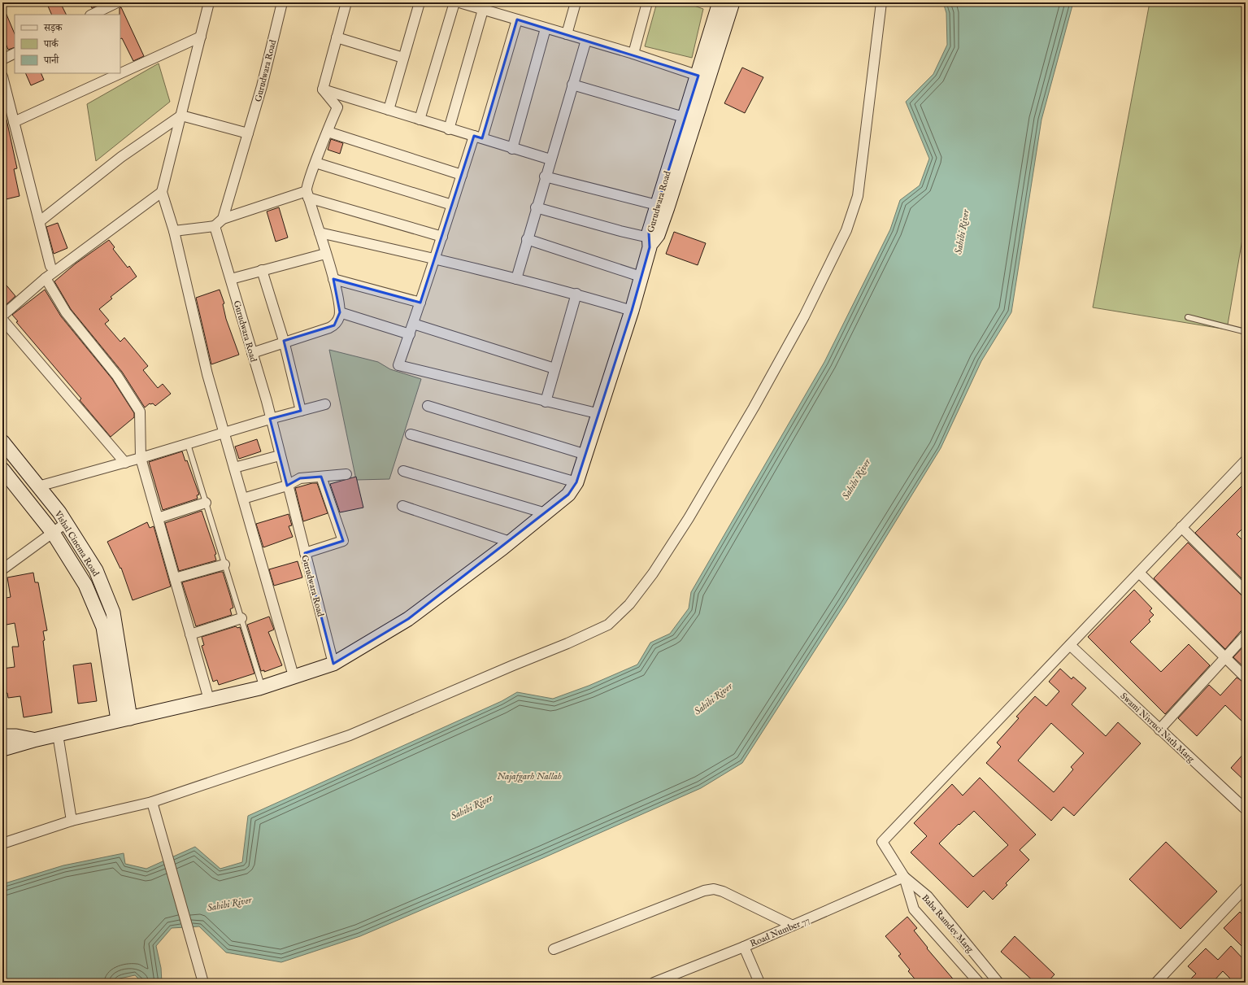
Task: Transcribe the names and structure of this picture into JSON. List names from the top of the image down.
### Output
{
  "streets": {
    "street": [
      "Gurudwara Road",
      "Vishal Cinema Road",
      "Swami Nivruci Nath Marg",
      "Baba Ramdev Marg",
      "Road Number 77"
    ]
  },
  "crossings": [
    ["Baba Ramdev Marg", "Road Number 77"]
  ],
  "water": ["Sahibi River", "Najafgarh Nallah"],
  "legend": ["सड़क", "पार्क", "पानी"]
}
